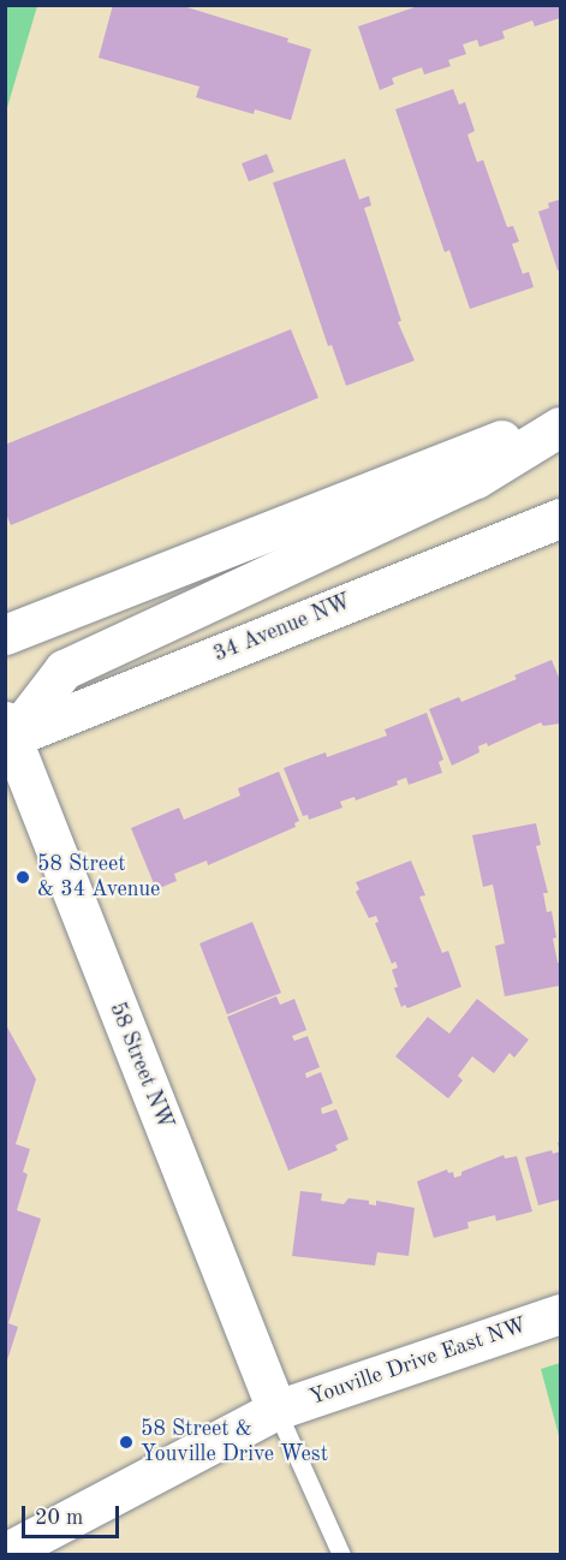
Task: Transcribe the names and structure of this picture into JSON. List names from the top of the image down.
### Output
{
  "streets": {
    "main road": ["34 Avenue NW", "58 Street NW", "Youville Drive East NW"]
  },
  "crossings": [
    ["34 Avenue NW", "58 Street NW"],
    ["58 Street NW", "Youville Drive East NW"]
  ],
  "places": ["58 Street & 34 Avenue", "58 Street & Youville Drive West"],
  "scale_bar": "20 m"
}
